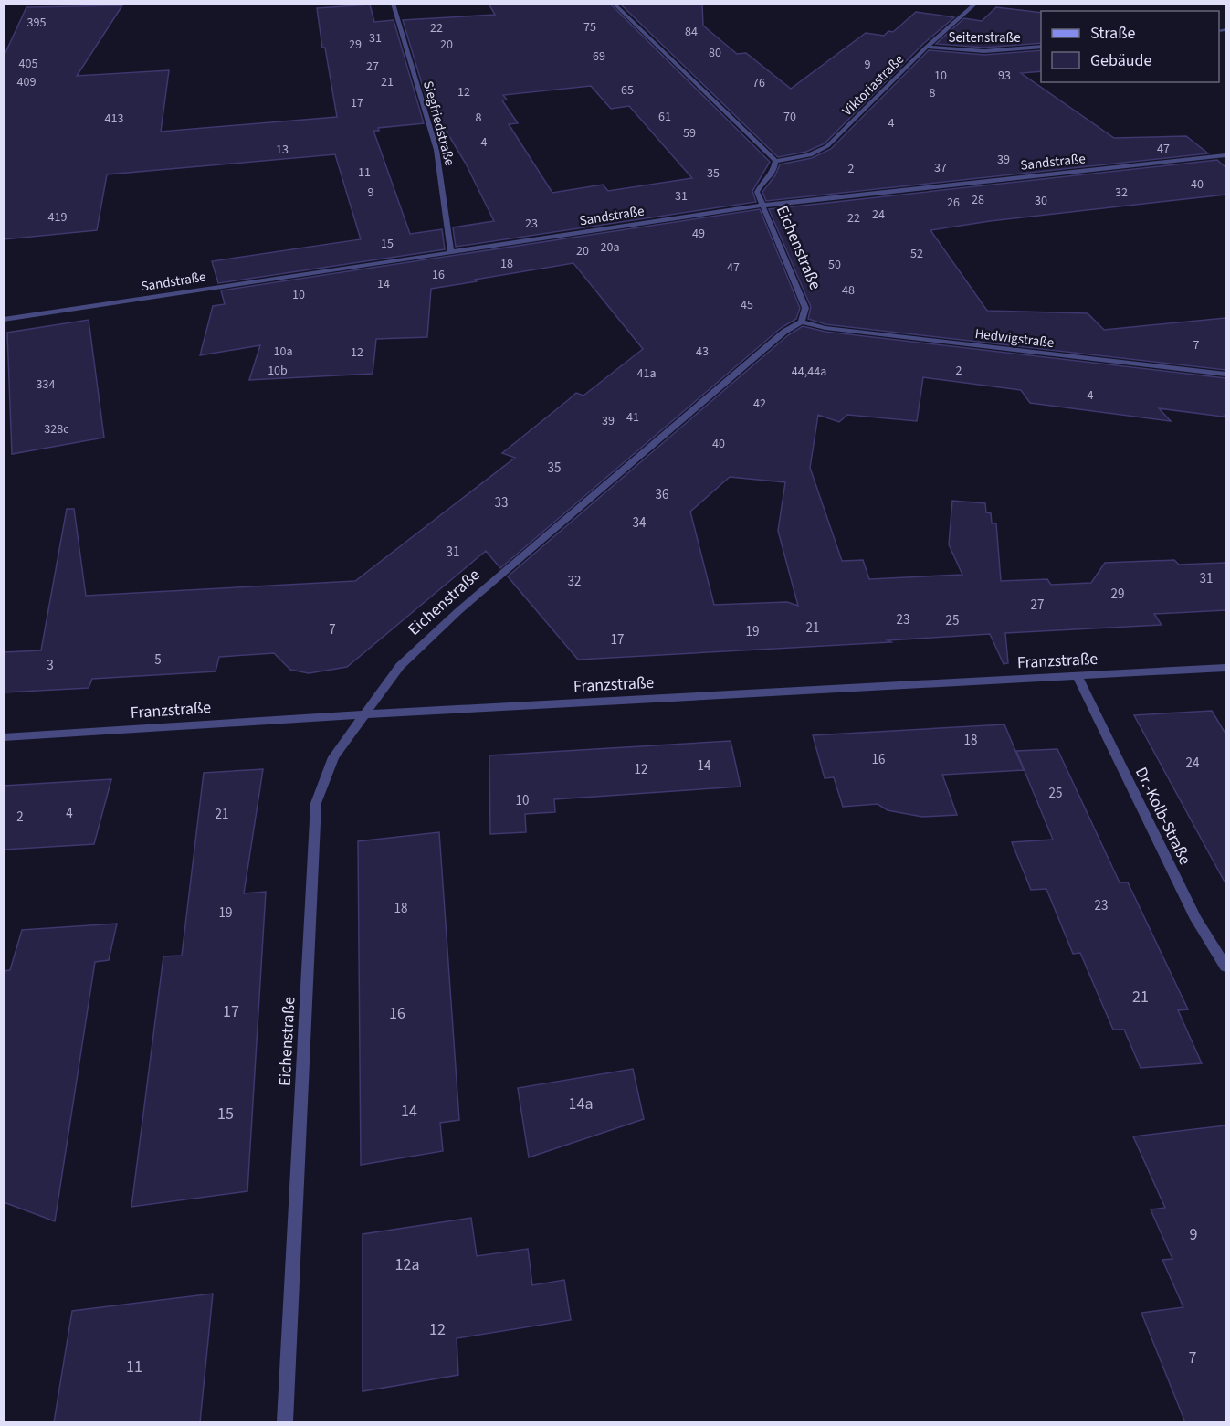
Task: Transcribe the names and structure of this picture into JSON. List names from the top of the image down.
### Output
{
  "streets": {
    "street": [
      "Seitenstraße",
      "Viktoriastraße",
      "Siegfriedstraße",
      "Sandstraße",
      "Eichenstraße",
      "Hedwigstraße",
      "Franzstraße",
      "Dr.-Kolb-Straße"
    ]
  },
  "crossings": [
    ["Seitenstraße", "Viktoriastraße"],
    ["Viktoriastraße", "Eichenstraße"],
    ["Siegfriedstraße", "Sandstraße"],
    ["Sandstraße", "Eichenstraße"],
    ["Eichenstraße", "Hedwigstraße"],
    ["Eichenstraße", "Franzstraße"],
    ["Franzstraße", "Dr.-Kolb-Straße"]
  ],
  "house_numbers": [
    "395",
    "75",
    "22",
    "84",
    "31",
    "29",
    "20",
    "80",
    "69",
    "405",
    "9",
    "27",
    "10",
    "93",
    "409",
    "21",
    "76",
    "65",
    "12",
    "8",
    "17",
    "61",
    "70",
    "8",
    "413",
    "4",
    "59",
    "4",
    "47",
    "13",
    "39",
    "37",
    "2",
    "11",
    "35",
    "40",
    "9",
    "32",
    "31",
    "28",
    "30",
    "26",
    "24",
    "419",
    "22",
    "23",
    "49",
    "15",
    "20a",
    "20",
    "52",
    "18",
    "50",
    "47",
    "16",
    "14",
    "48",
    "10",
    "45",
    "7",
    "10a",
    "43",
    "12",
    "10b",
    "2",
    "44,44a",
    "41a",
    "334",
    "4",
    "42",
    "41",
    "39",
    "328c",
    "40",
    "35",
    "36",
    "33",
    "34",
    "31",
    "31",
    "32",
    "29",
    "27",
    "23",
    "25",
    "21",
    "7",
    "19",
    "17",
    "5",
    "3",
    "18",
    "16",
    "24",
    "14",
    "12",
    "25",
    "10",
    "4",
    "21",
    "2",
    "23",
    "18",
    "19",
    "21",
    "17",
    "16",
    "14a",
    "14",
    "15",
    "9",
    "12a",
    "12",
    "7",
    "11"
  ],
  "legend": ["Straße", "Gebäude"]
}
